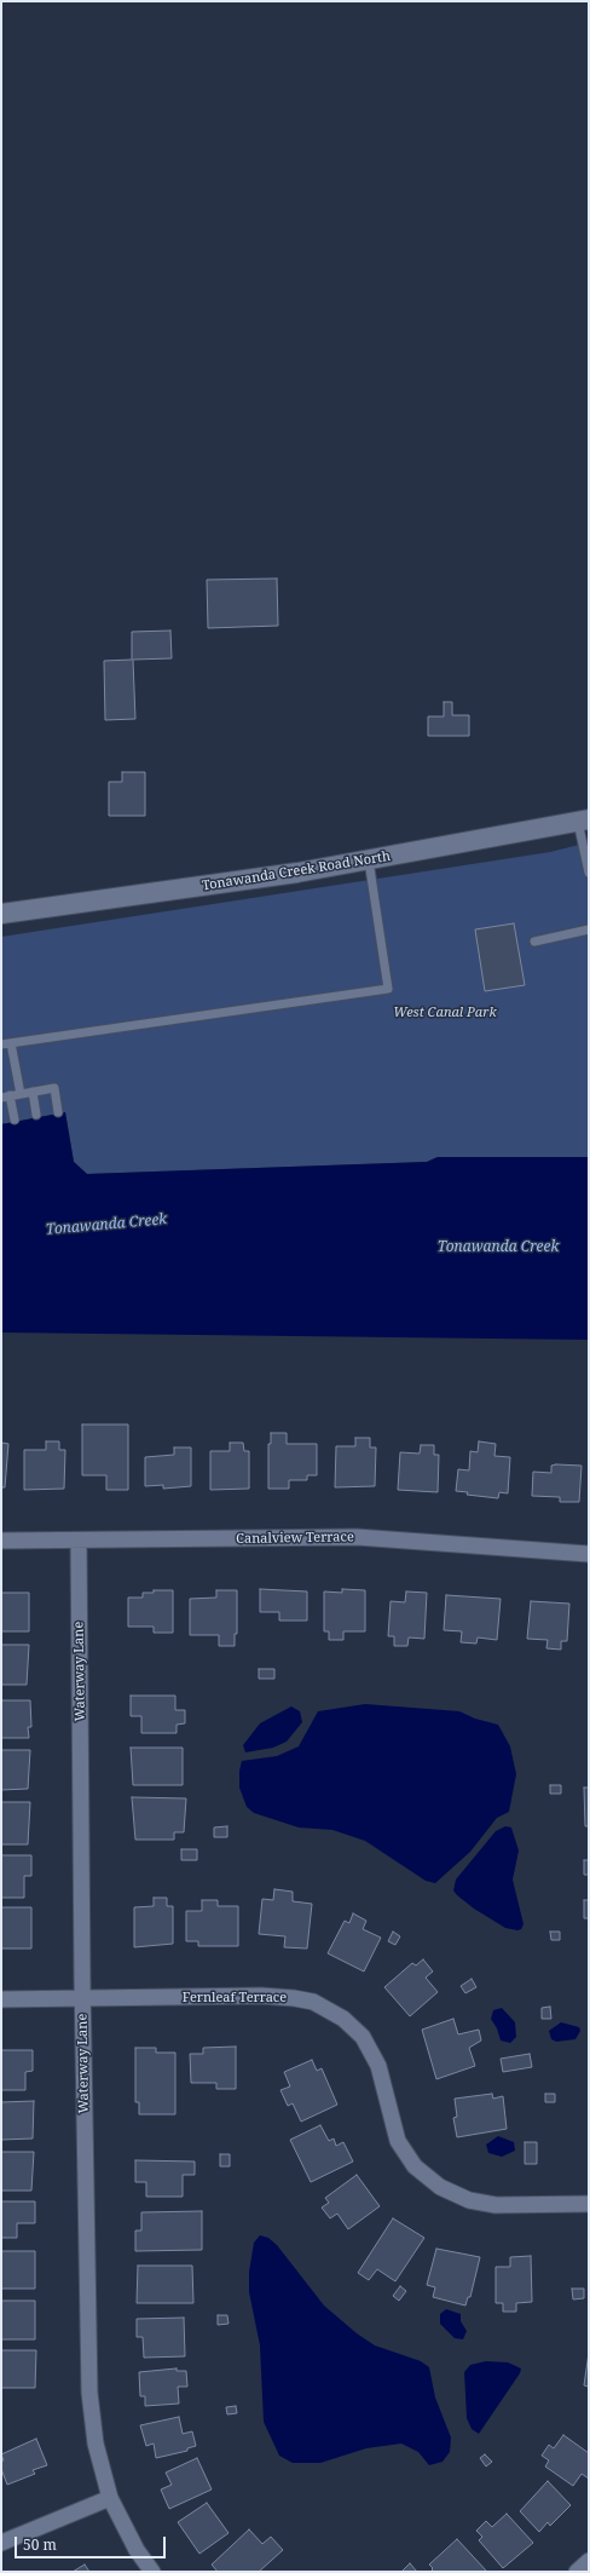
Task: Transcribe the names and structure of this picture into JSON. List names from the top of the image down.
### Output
{
  "streets": {
    "street": [
      "Tonawanda Creek Road North",
      "Canalview Terrace",
      "Waterway Lane",
      "Fernleaf Terrace"
    ]
  },
  "crossings": [
    ["Canalview Terrace", "Waterway Lane"],
    ["Waterway Lane", "Fernleaf Terrace"]
  ],
  "water": ["Tonawanda Creek"],
  "parks": ["West Canal Park"],
  "scale_bar": "50 m"
}
